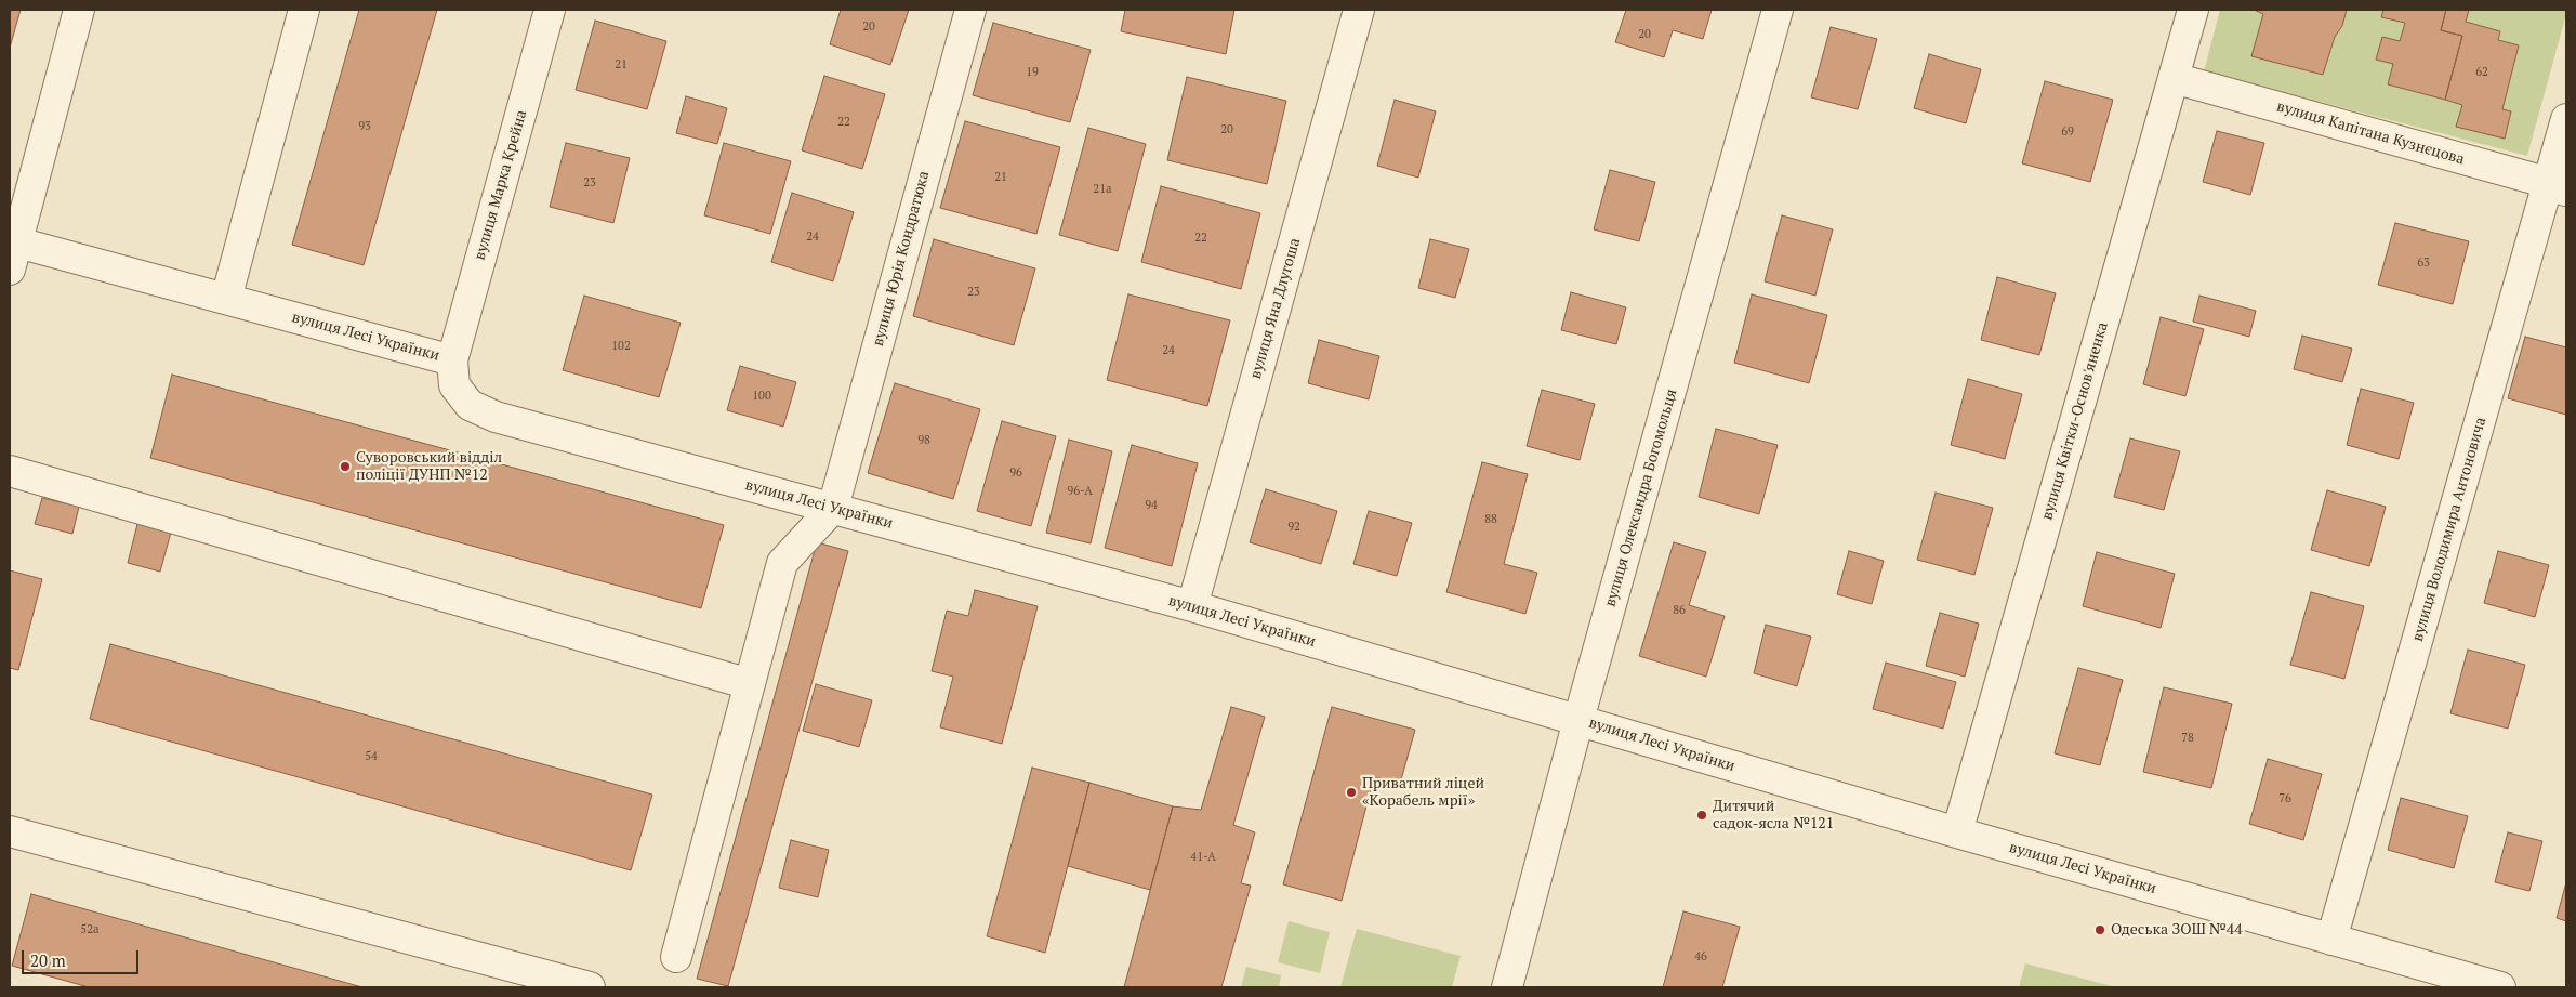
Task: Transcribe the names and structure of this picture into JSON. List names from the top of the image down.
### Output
{
  "streets": {
    "street": [
      "вулиця Капітана Кузнєцова",
      "вулиця Марка Крейна",
      "вулиця Юрія Кондратюка",
      "вулиця Яна Длугоша",
      "вулиця Лесі Українки",
      "вулиця Квітки-Основ'яненка",
      "вулиця Олександра Богомольця",
      "вулиця Володимира Антоновича"
    ]
  },
  "crossings": [
    ["вулиця Капітана Кузнєцова", "вулиця Квітки-Основ'яненка"],
    ["вулиця Капітана Кузнєцова", "вулиця Володимира Антоновича"],
    ["вулиця Марка Крейна", "вулиця Лесі Українки"],
    ["вулиця Юрія Кондратюка", "вулиця Лесі Українки"],
    ["вулиця Яна Длугоша", "вулиця Лесі Українки"],
    ["вулиця Лесі Українки", "вулиця Квітки-Основ'яненка"],
    ["вулиця Лесі Українки", "вулиця Олександра Богомольця"],
    ["вулиця Лесі Українки", "вулиця Володимира Антоновича"]
  ],
  "places": [
    "Суворовський відділ поліції ДУНП №12",
    "Приватний ліцей «Корабель мрії»",
    "Дитячий садок-ясла №121",
    "Одеська ЗОШ №44"
  ],
  "house_numbers": [
    "20",
    "20",
    "21",
    "19",
    "62",
    "22",
    "93",
    "20",
    "69",
    "21",
    "23",
    "21а",
    "24",
    "22",
    "63",
    "23",
    "102",
    "24",
    "100",
    "98",
    "96",
    "96-А",
    "94",
    "88",
    "92",
    "86",
    "78",
    "54",
    "76",
    "41-А",
    "52а",
    "46"
  ],
  "scale_bar": "20 m"
}
